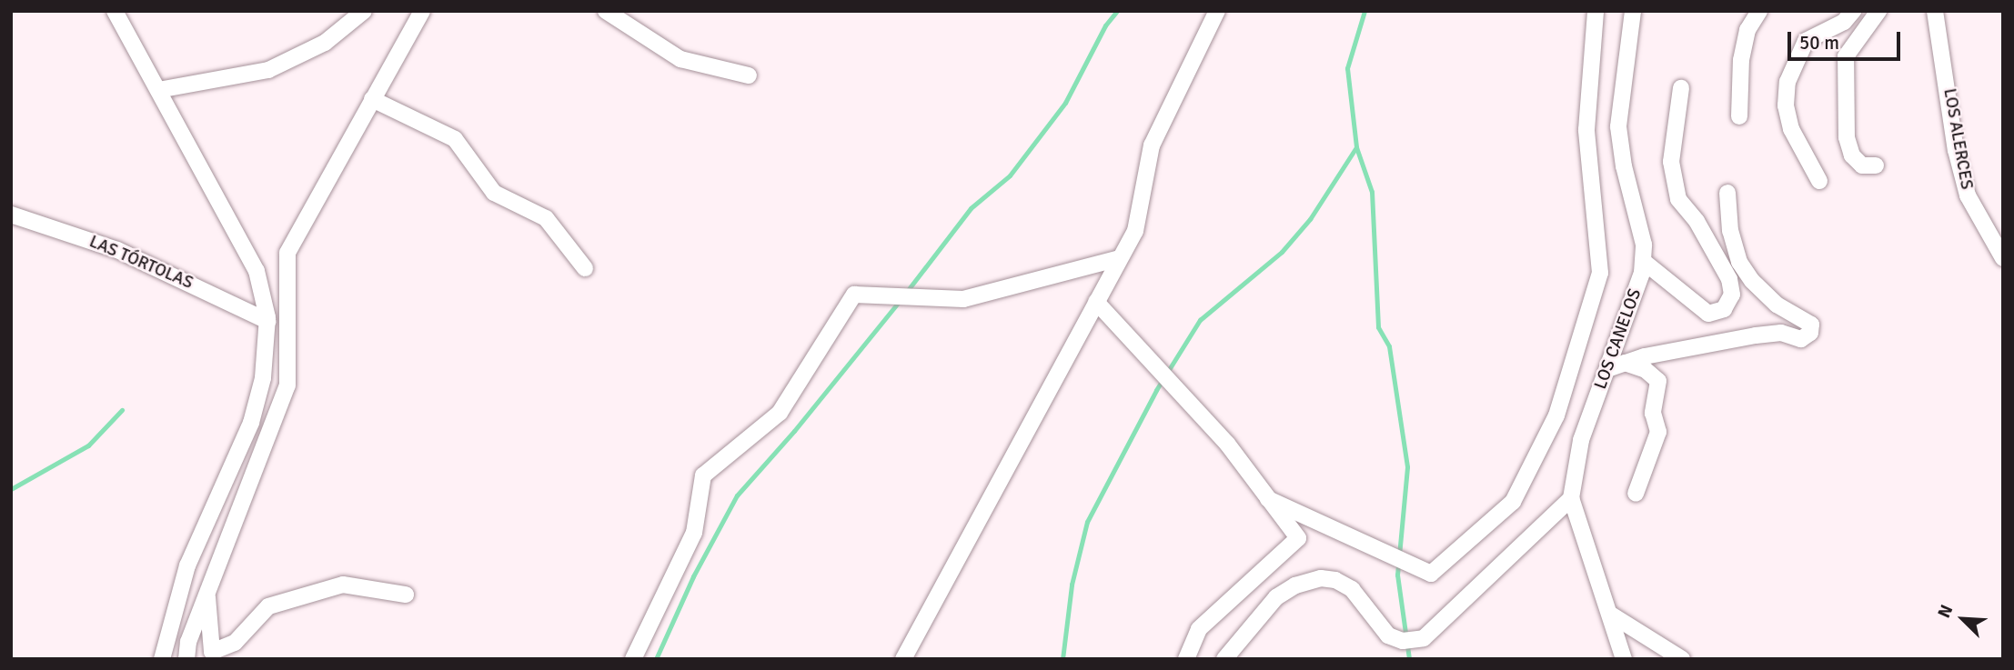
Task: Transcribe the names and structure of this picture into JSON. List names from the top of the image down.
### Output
{
  "streets": {
    "street": ["LOS ALERCES", "LAS TÓRTOLAS", "LOS CANELOS"]
  },
  "scale_bar": "50 m",
  "north": "top left"
}
